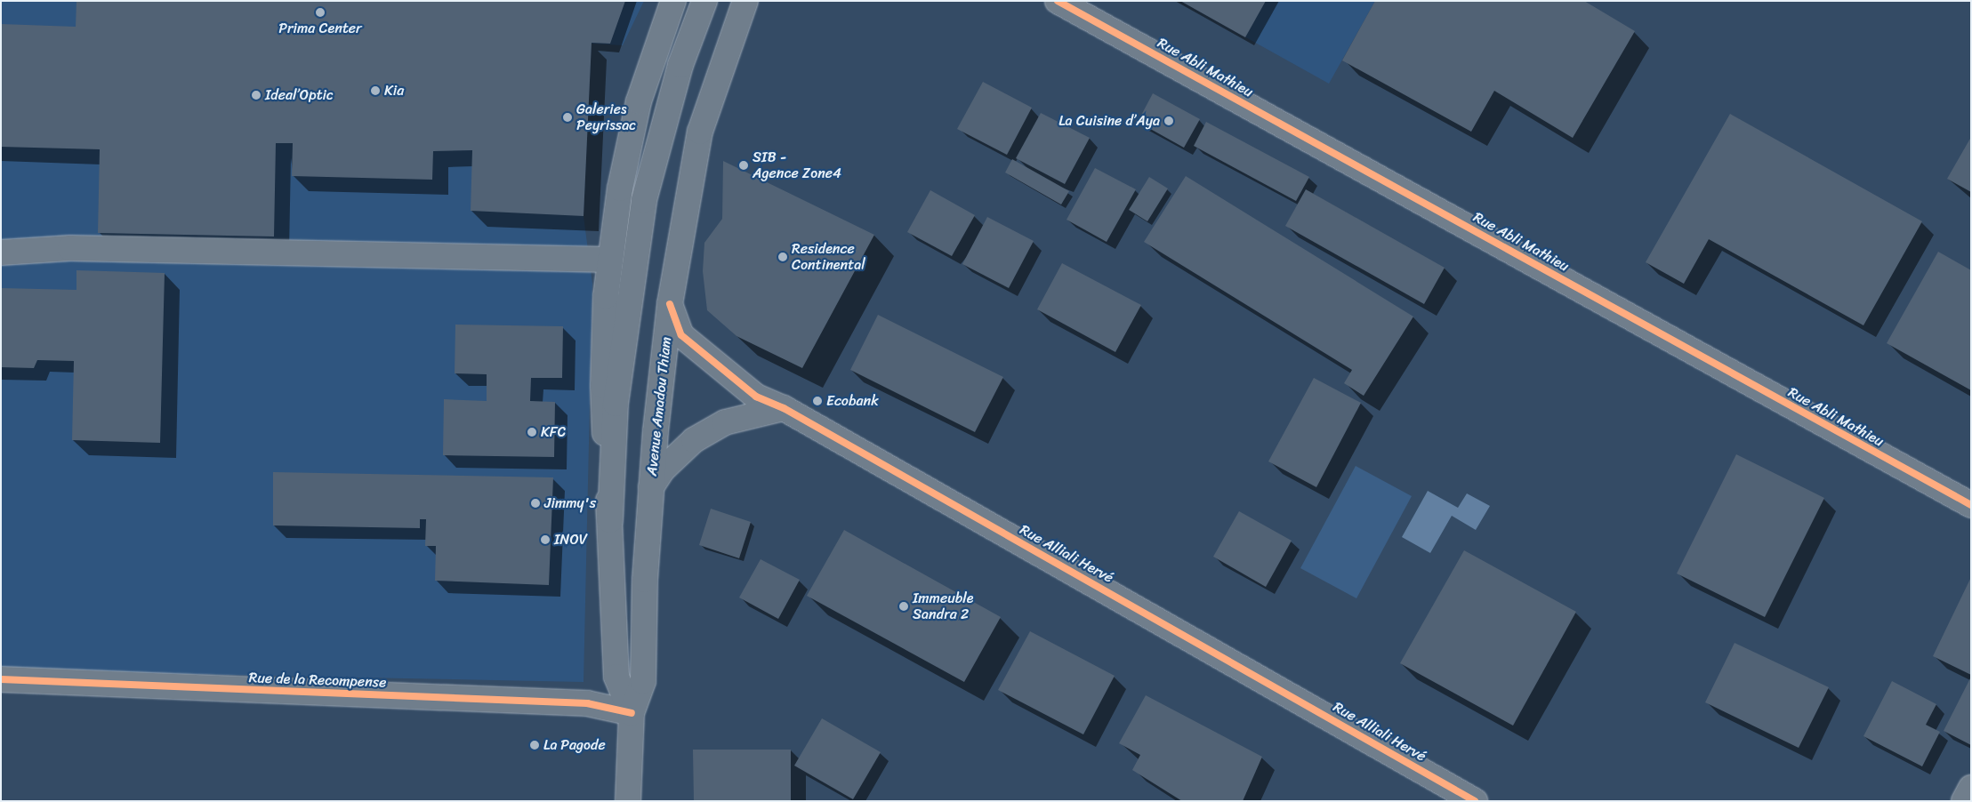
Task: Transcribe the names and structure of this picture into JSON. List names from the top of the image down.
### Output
{
  "streets": {
    "main road": [
      "Rue Abli Mathieu",
      "Avenue Amadou Thiam",
      "Rue Alliali Hervé",
      "Rue de la Recompense"
    ]
  },
  "crossings": [
    ["Avenue Amadou Thiam", "Rue Alliali Hervé"],
    ["Avenue Amadou Thiam", "Rue de la Recompense"]
  ],
  "places": [
    "Prima Center",
    "Kia",
    "Ideal’Optic",
    "Galeries Peyrissac",
    "La Cuisine d’Aya",
    "SIB - Agence Zone4",
    "Residence Continental",
    "Ecobank",
    "KFC",
    "Jimmy's",
    "INOV",
    "Immeuble Sandra 2",
    "La Pagode"
  ]
}
